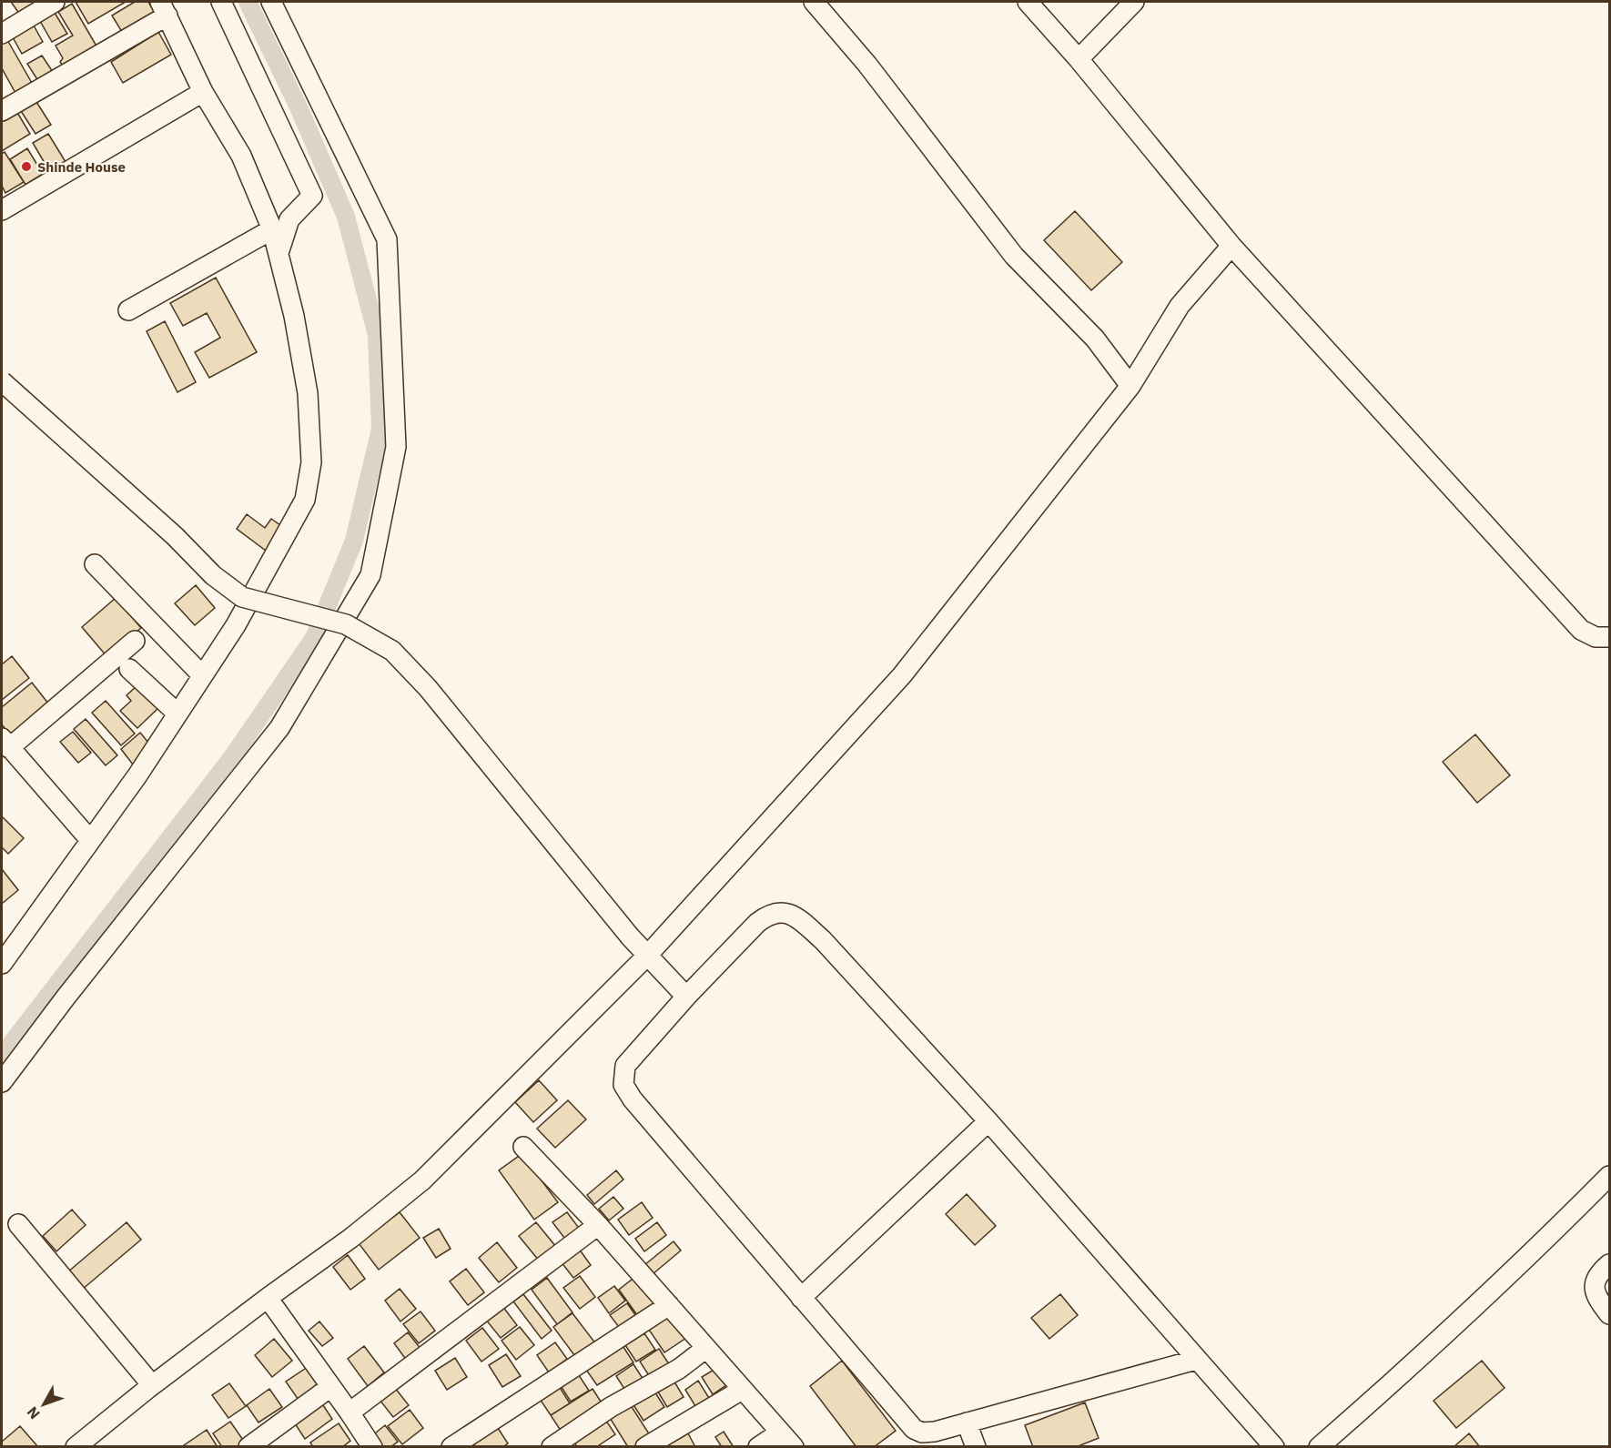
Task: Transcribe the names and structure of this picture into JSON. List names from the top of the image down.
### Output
{
  "places": ["Shinde House"],
  "north": "bottom left"
}
